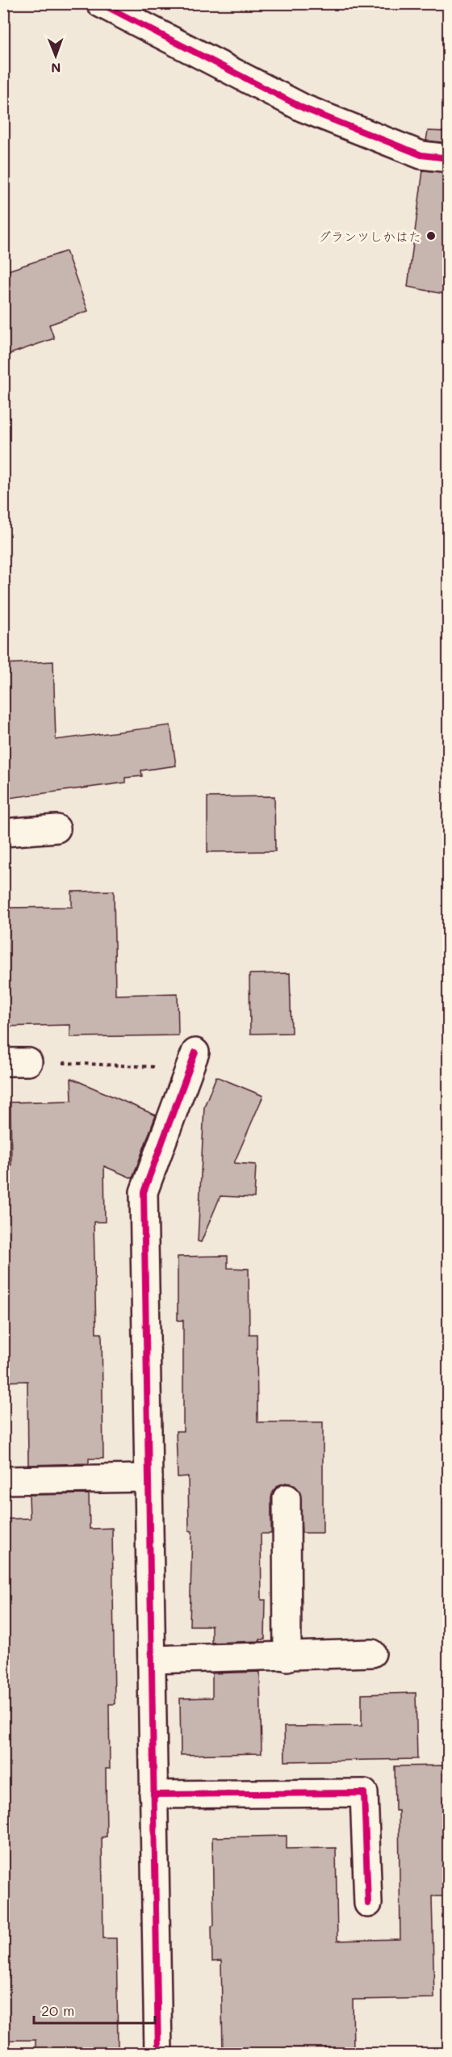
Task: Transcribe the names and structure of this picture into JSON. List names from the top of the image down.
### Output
{
  "places": ["グランツしかはた"],
  "scale_bar": "20 m",
  "north": "bottom"
}
